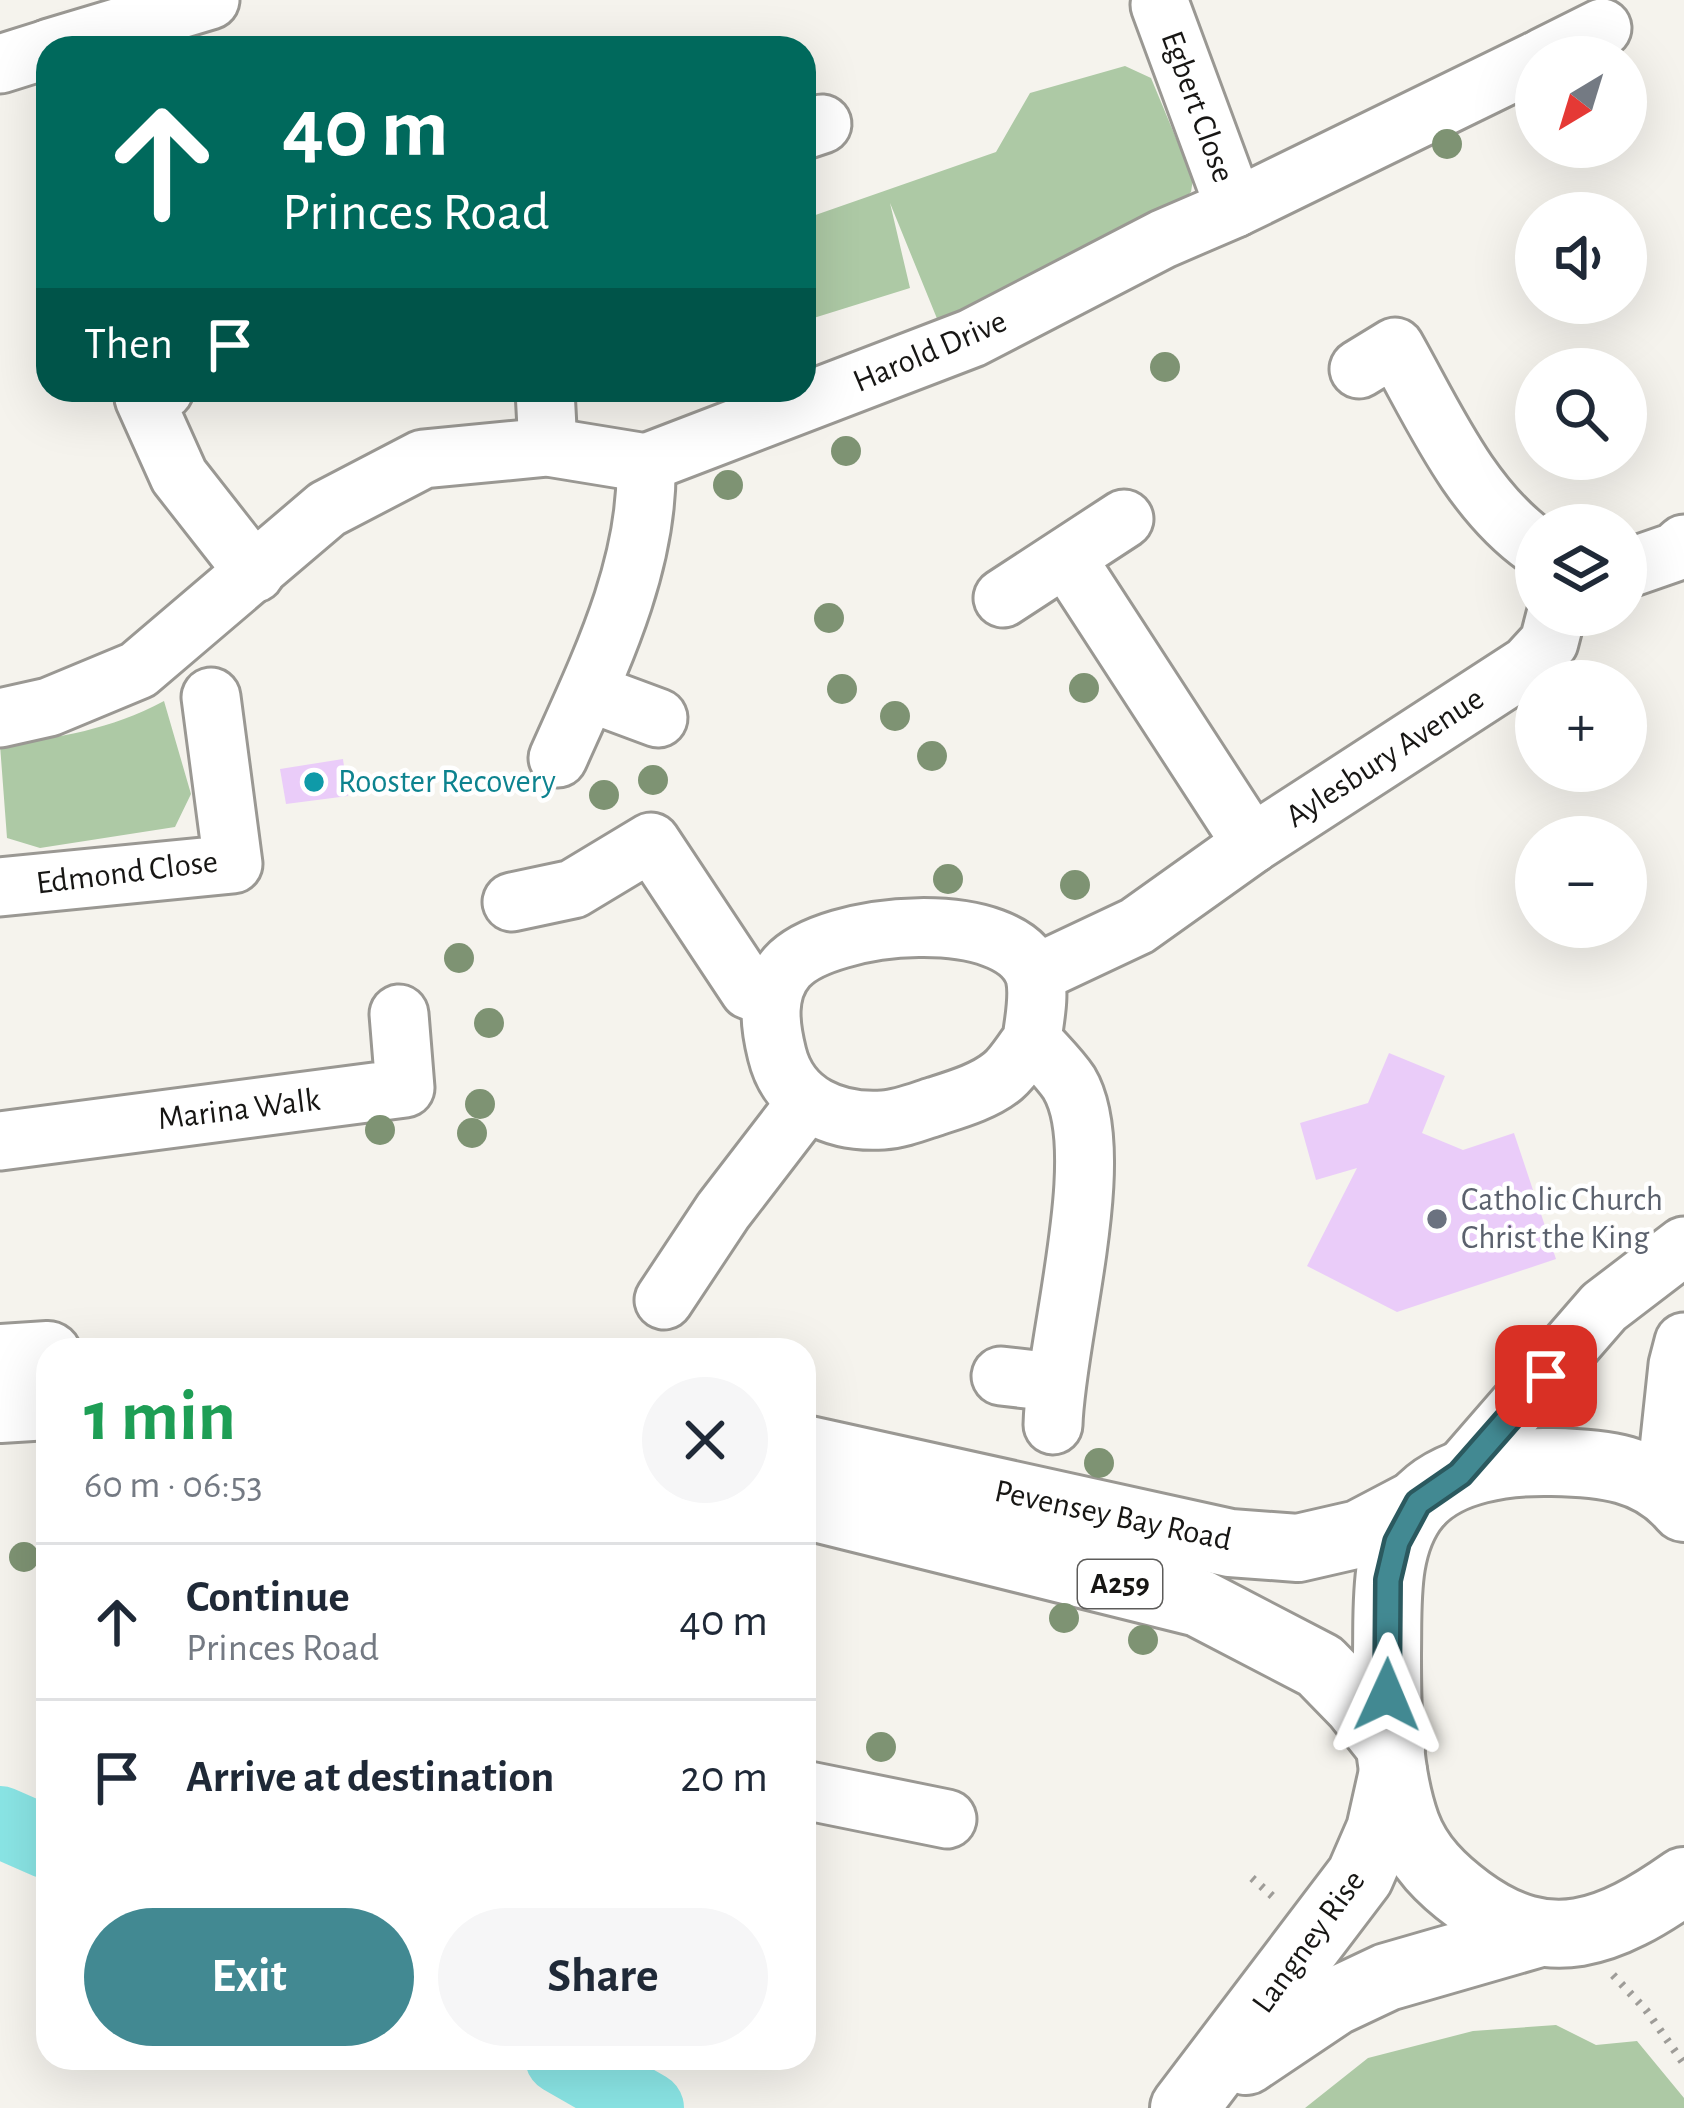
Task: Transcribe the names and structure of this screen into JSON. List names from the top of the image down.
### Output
{
  "streets": {
    "main road": ["Pevensey Bay Road", "A259", "Langney Rise"],
    "street": [
      "Egbert Close",
      "Harold Drive",
      "Aylesbury Avenue",
      "Edmond Close",
      "Marina Walk"
    ]
  },
  "crossings": [
    ["Egbert Close", "Harold Drive"],
    ["Pevensey Bay Road", "Langney Rise"]
  ],
  "places": ["Rooster Recovery", "Catholic Church Christ the King"],
  "north": "bottom left",
  "page": {
    "map_buttons": ["+", "−"],
    "turn": ["40 m", "Princes Road"],
    "then": "Then",
    "heading": ["1 min", "60 m · 06:53"],
    "list": [
      {
        "name": "Continue",
        "note": "Princes Road",
        "value": "40 m"
      },
      {
        "name": "Arrive at destination",
        "value": "20 m"
      }
    ],
    "buttons": ["Exit", "Share"]
  }
}
